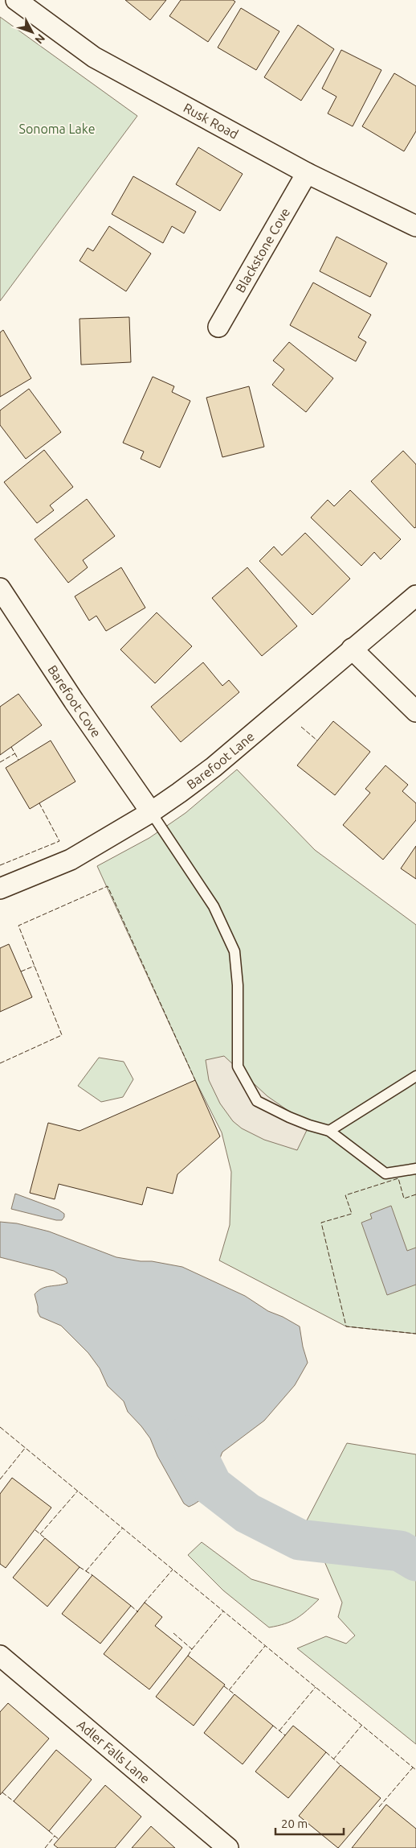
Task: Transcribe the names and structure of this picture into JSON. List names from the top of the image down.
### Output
{
  "streets": {
    "street": [
      "Rusk Road",
      "Blackstone Cove",
      "Barefoot Cove",
      "Barefoot Lane",
      "Adler Falls Lane"
    ]
  },
  "crossings": [
    ["Rusk Road", "Blackstone Cove"],
    ["Barefoot Cove", "Barefoot Lane"]
  ],
  "parks": ["Sonoma Lake"],
  "scale_bar": "20 m",
  "north": "bottom right"
}
